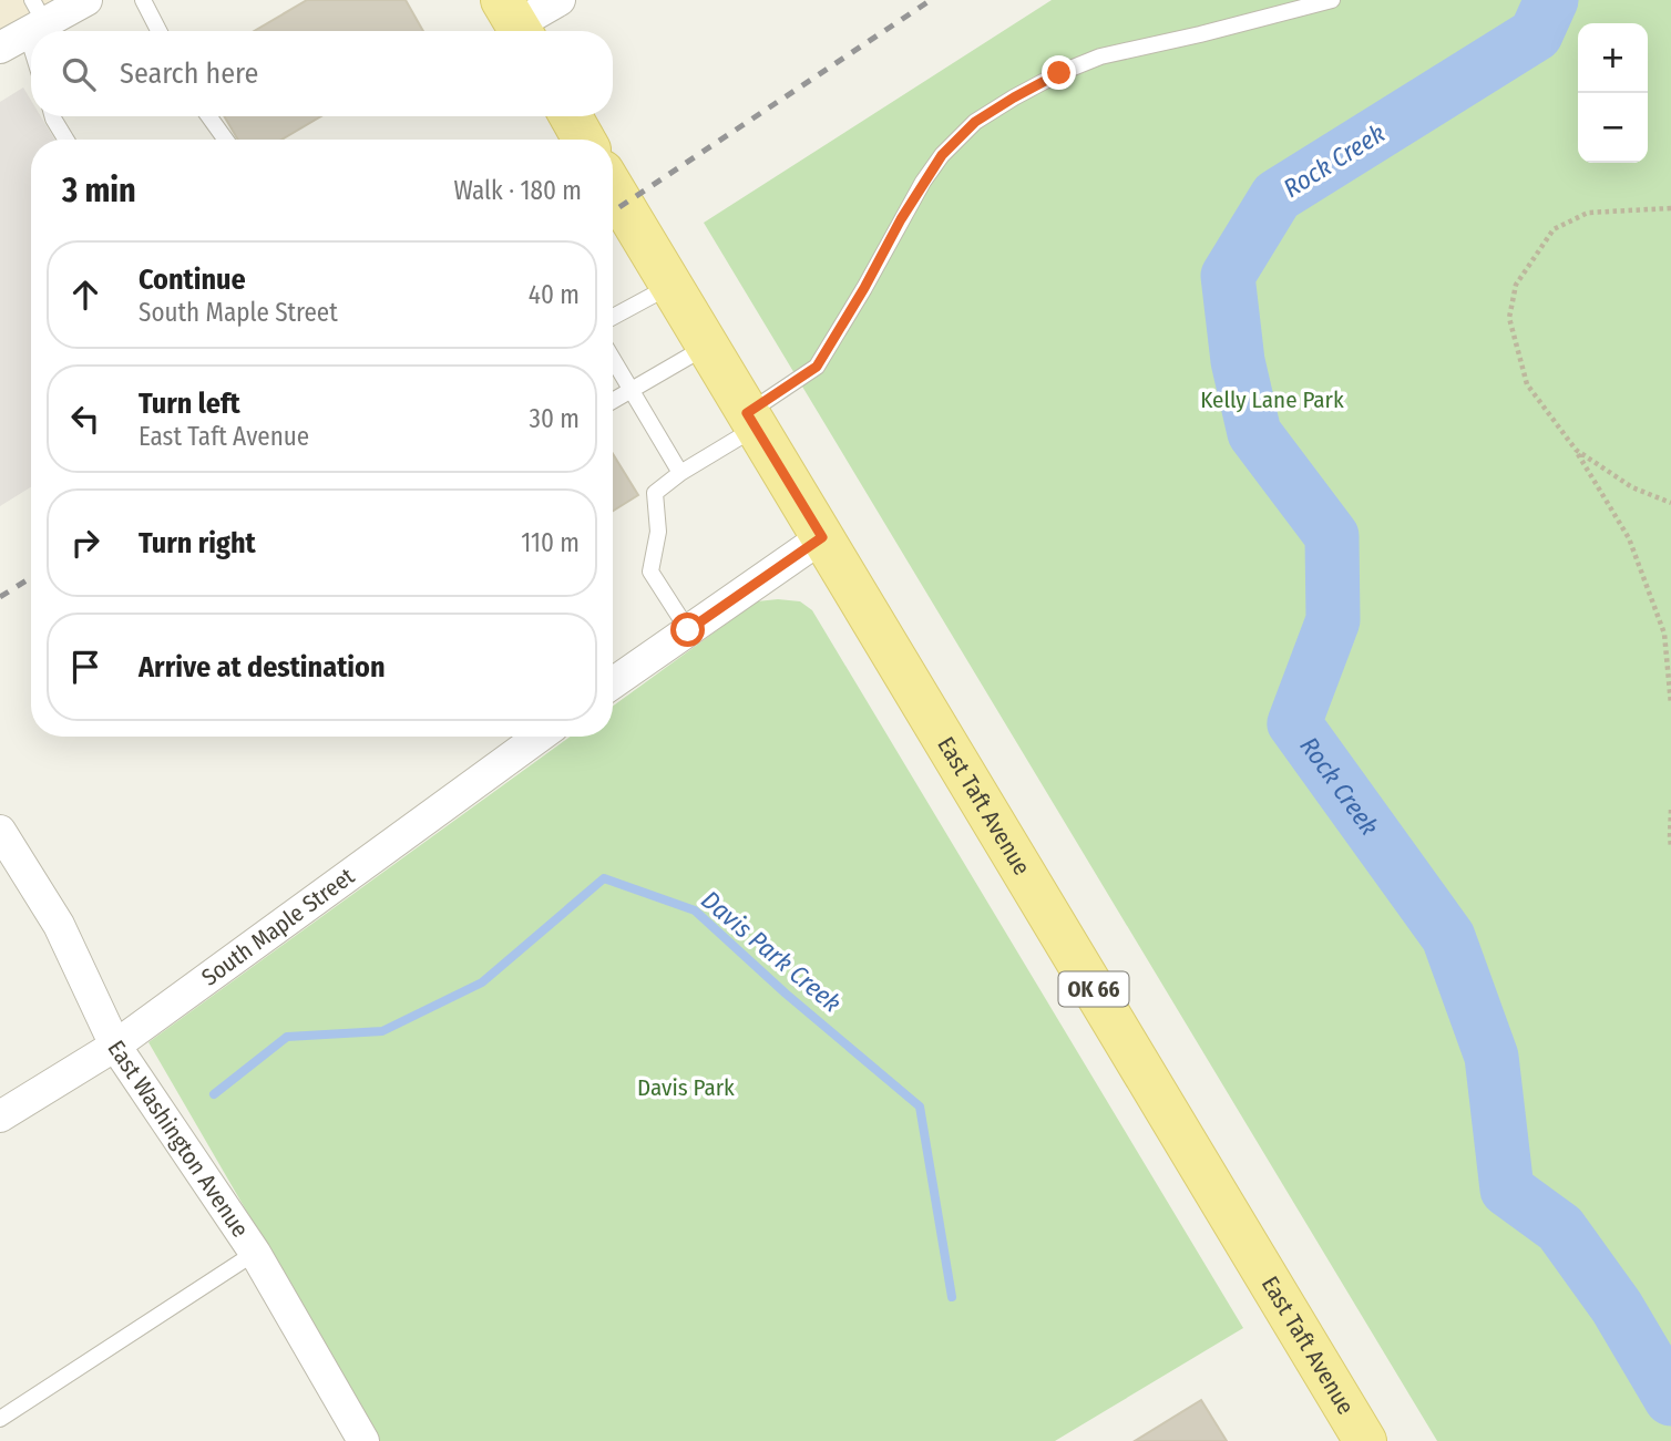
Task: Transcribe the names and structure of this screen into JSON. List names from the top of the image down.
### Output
{
  "streets": {
    "main road": ["East Taft Avenue", "OK 66"],
    "street": ["South Maple Street", "East Washington Avenue"]
  },
  "crossings": [
    ["South Maple Street", "East Washington Avenue"]
  ],
  "water": ["Rock Creek", "Davis Park Creek"],
  "parks": ["Kelly Lane Park", "Davis Park"],
  "page": {
    "map_buttons": ["+", "−"],
    "search": "Search here",
    "heading": ["3 min", "Walk · 180 m"],
    "list": [
      ["Continue", "South Maple Street", "40 m"],
      ["Turn left", "East Taft Avenue", "30 m"],
      ["Turn right", "110 m"],
      "Arrive at destination"
    ]
  }
}
